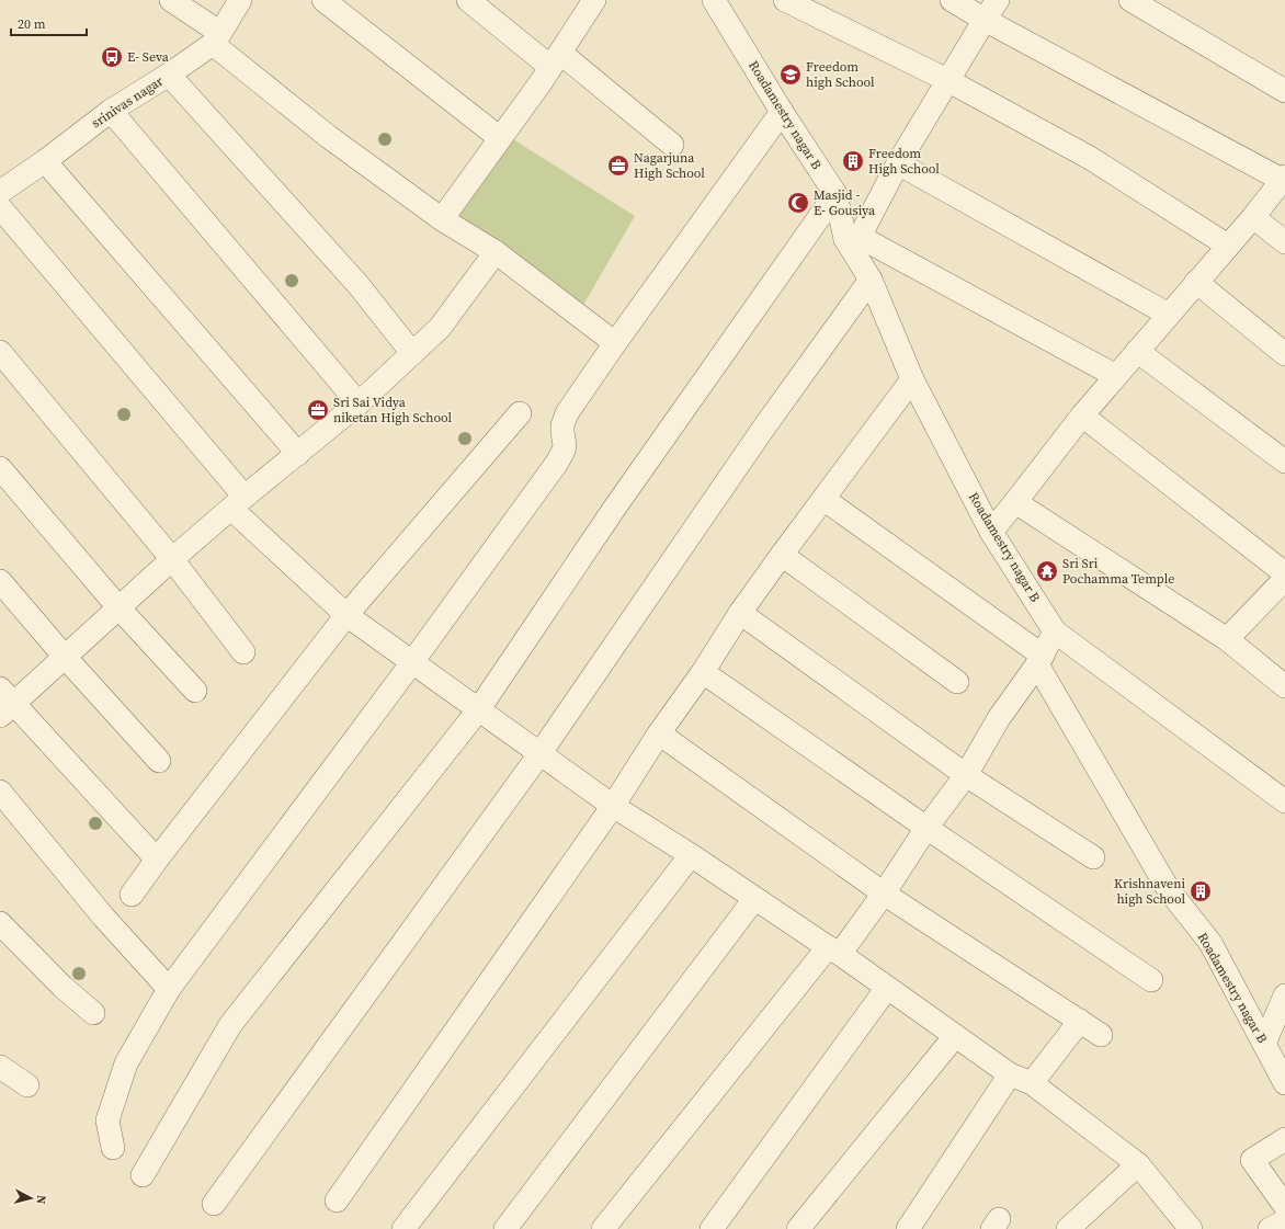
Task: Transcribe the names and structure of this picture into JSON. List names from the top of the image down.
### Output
{
  "streets": {
    "street": ["srinivas nagar", "Roadamestry nagar B"]
  },
  "places": {
    "bus stop": ["E- Seva"],
    "school or university": ["Freedom high School"],
    "building": ["Freedom High School", "Krishnaveni high School"],
    "office": ["Nagarjuna High School", "Sri Sai Vidya niketan High School"],
    "mosque": ["Masjid - E- Gousiya"],
    "temple": ["Sri Sri Pochamma Temple"]
  },
  "scale_bar": "20 m",
  "north": "right"
}
